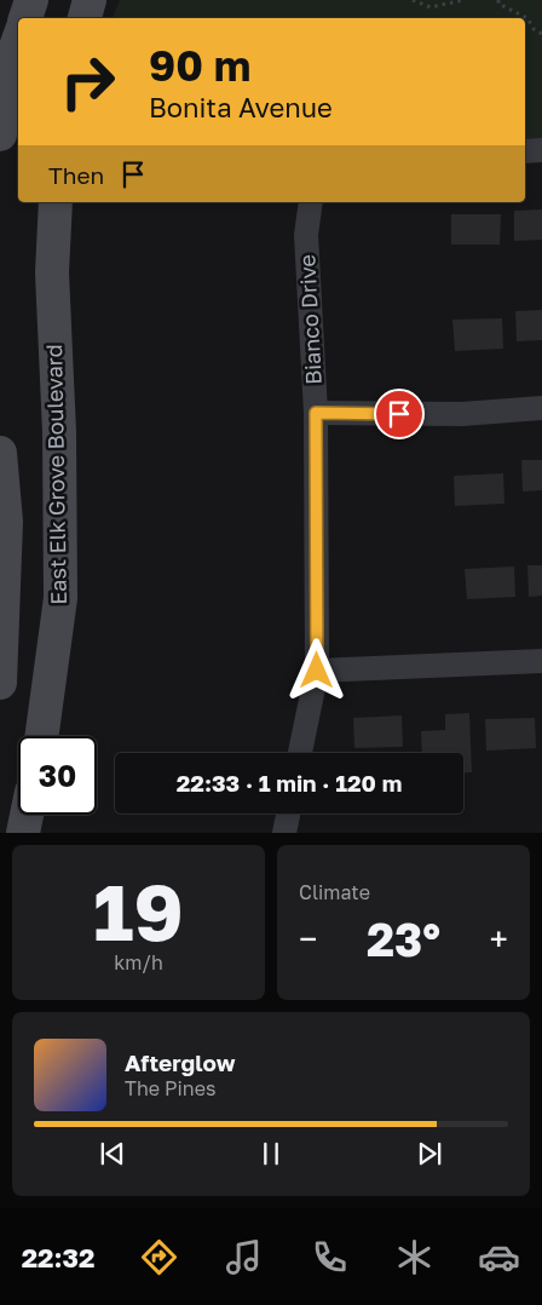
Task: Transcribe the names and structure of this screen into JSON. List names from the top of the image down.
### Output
{
  "streets": {
    "street": ["Bianco Drive", "East Elk Grove Boulevard"]
  },
  "page": {
    "turn": ["90 m", "Bonita Avenue"],
    "then": "Then",
    "limit": "30",
    "trip": "22:33 · 1 min · 120 m",
    "tile": [
      ["19", "km/h"],
      "Climate"
    ],
    "heat": ["−", "23°", "+"],
    "song": ["Afterglow", "The Pines"],
    "tabs": "22:32"
  }
}
